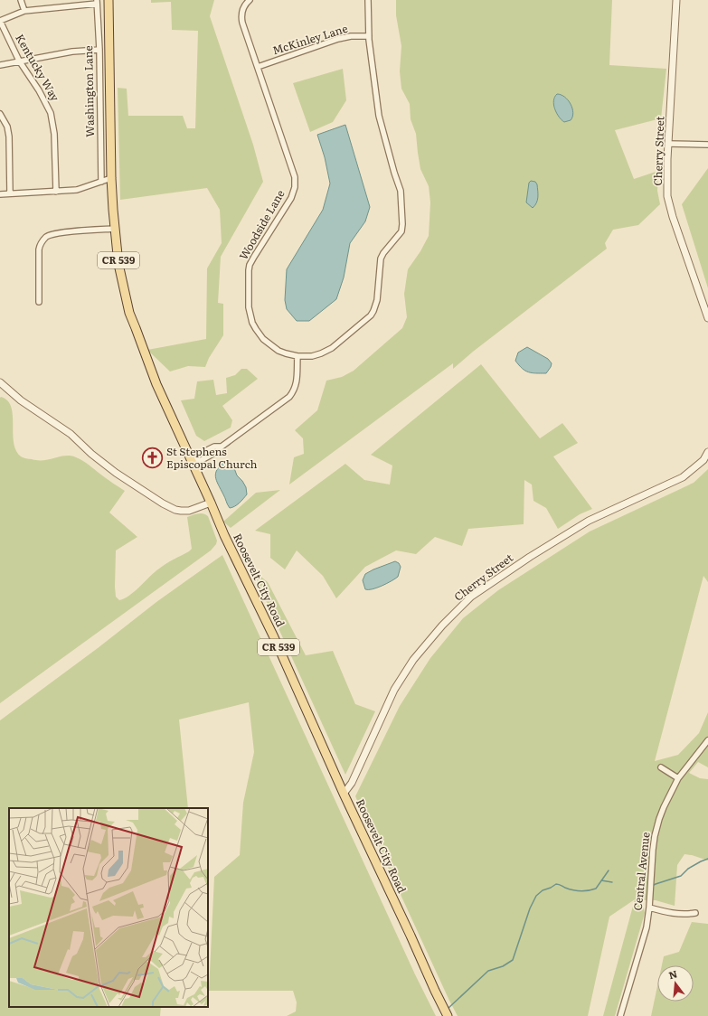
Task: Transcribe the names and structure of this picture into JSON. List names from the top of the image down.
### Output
{
  "streets": {
    "main road": ["CR 539", "Roosevelt City Road"],
    "street": [
      "McKinley Lane",
      "Kentucky Way",
      "Washington Lane",
      "Cherry Street",
      "Woodside Lane",
      "Central Avenue"
    ]
  },
  "crossings": [
    ["McKinley Lane", "Woodside Lane"],
    ["Cherry Street", "Roosevelt City Road"],
    ["CR 539", "Roosevelt City Road"]
  ],
  "places": {
    "church": ["St Stephens Episcopal Church"]
  },
  "north": "top"
}
